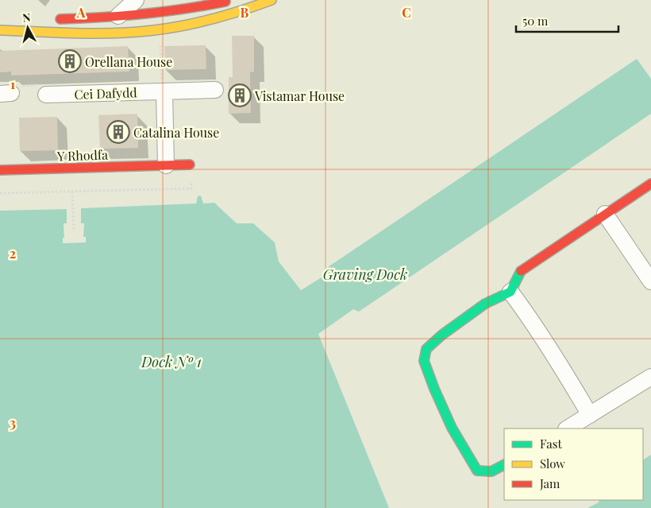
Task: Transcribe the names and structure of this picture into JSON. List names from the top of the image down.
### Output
{
  "streets": {
    "street": ["Cei Dafydd", "Y Rhodfa"]
  },
  "water": ["Graving Dock", "Dock Nº 1"],
  "places": {
    "building": ["Orellana House", "Vistamar House", "Catalina House"]
  },
  "legend": ["Fast", "Slow", "Jam"],
  "scale_bar": "50 m",
  "north": "top",
  "grid": {
    "columns": ["A", "B", "C"],
    "rows": ["1", "2", "3"]
  }
}
